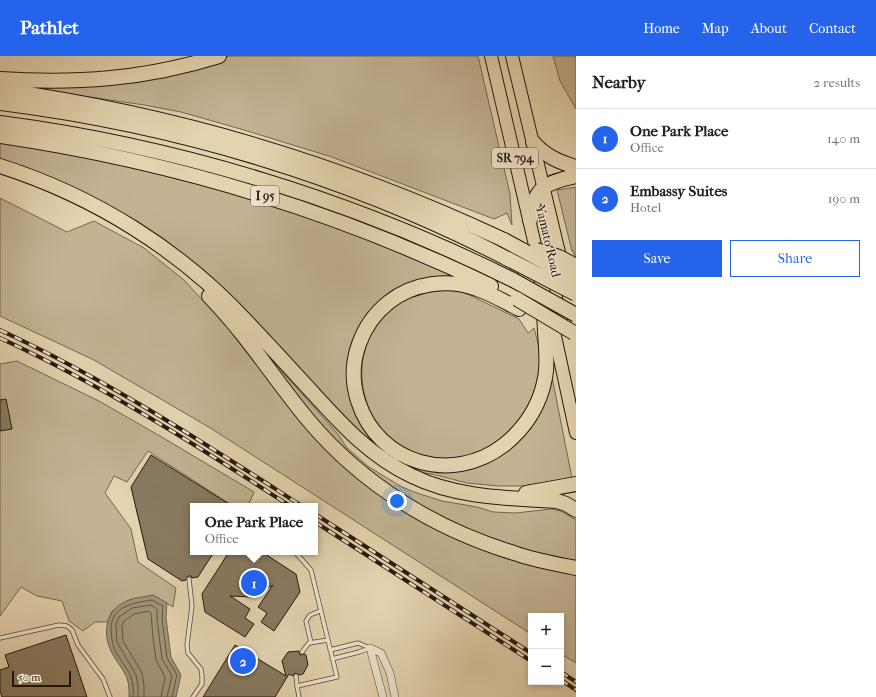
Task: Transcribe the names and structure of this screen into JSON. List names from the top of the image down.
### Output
{
  "streets": {
    "highway": ["I 95"],
    "main road": ["SR 794", "Yamato Road"]
  },
  "scale_bar": "50 m",
  "page": {
    "header": "Pathlet",
    "nav": [
      "Home",
      "Map",
      "About",
      "Contact"
    ],
    "heading": ["Nearby", "2 results"],
    "list": [
      {
        "mark": "1",
        "name": "One Park Place",
        "note": "Office",
        "value": "140 m"
      },
      {
        "mark": "2",
        "name": "Embassy Suites",
        "note": "Hotel",
        "value": "190 m"
      }
    ],
    "buttons": ["Save", "Share"],
    "popup": ["One Park Place", "Office"],
    "pins": ["1", "2"],
    "map_buttons": ["+", "−"],
    "scale": "50 m"
  }
}
